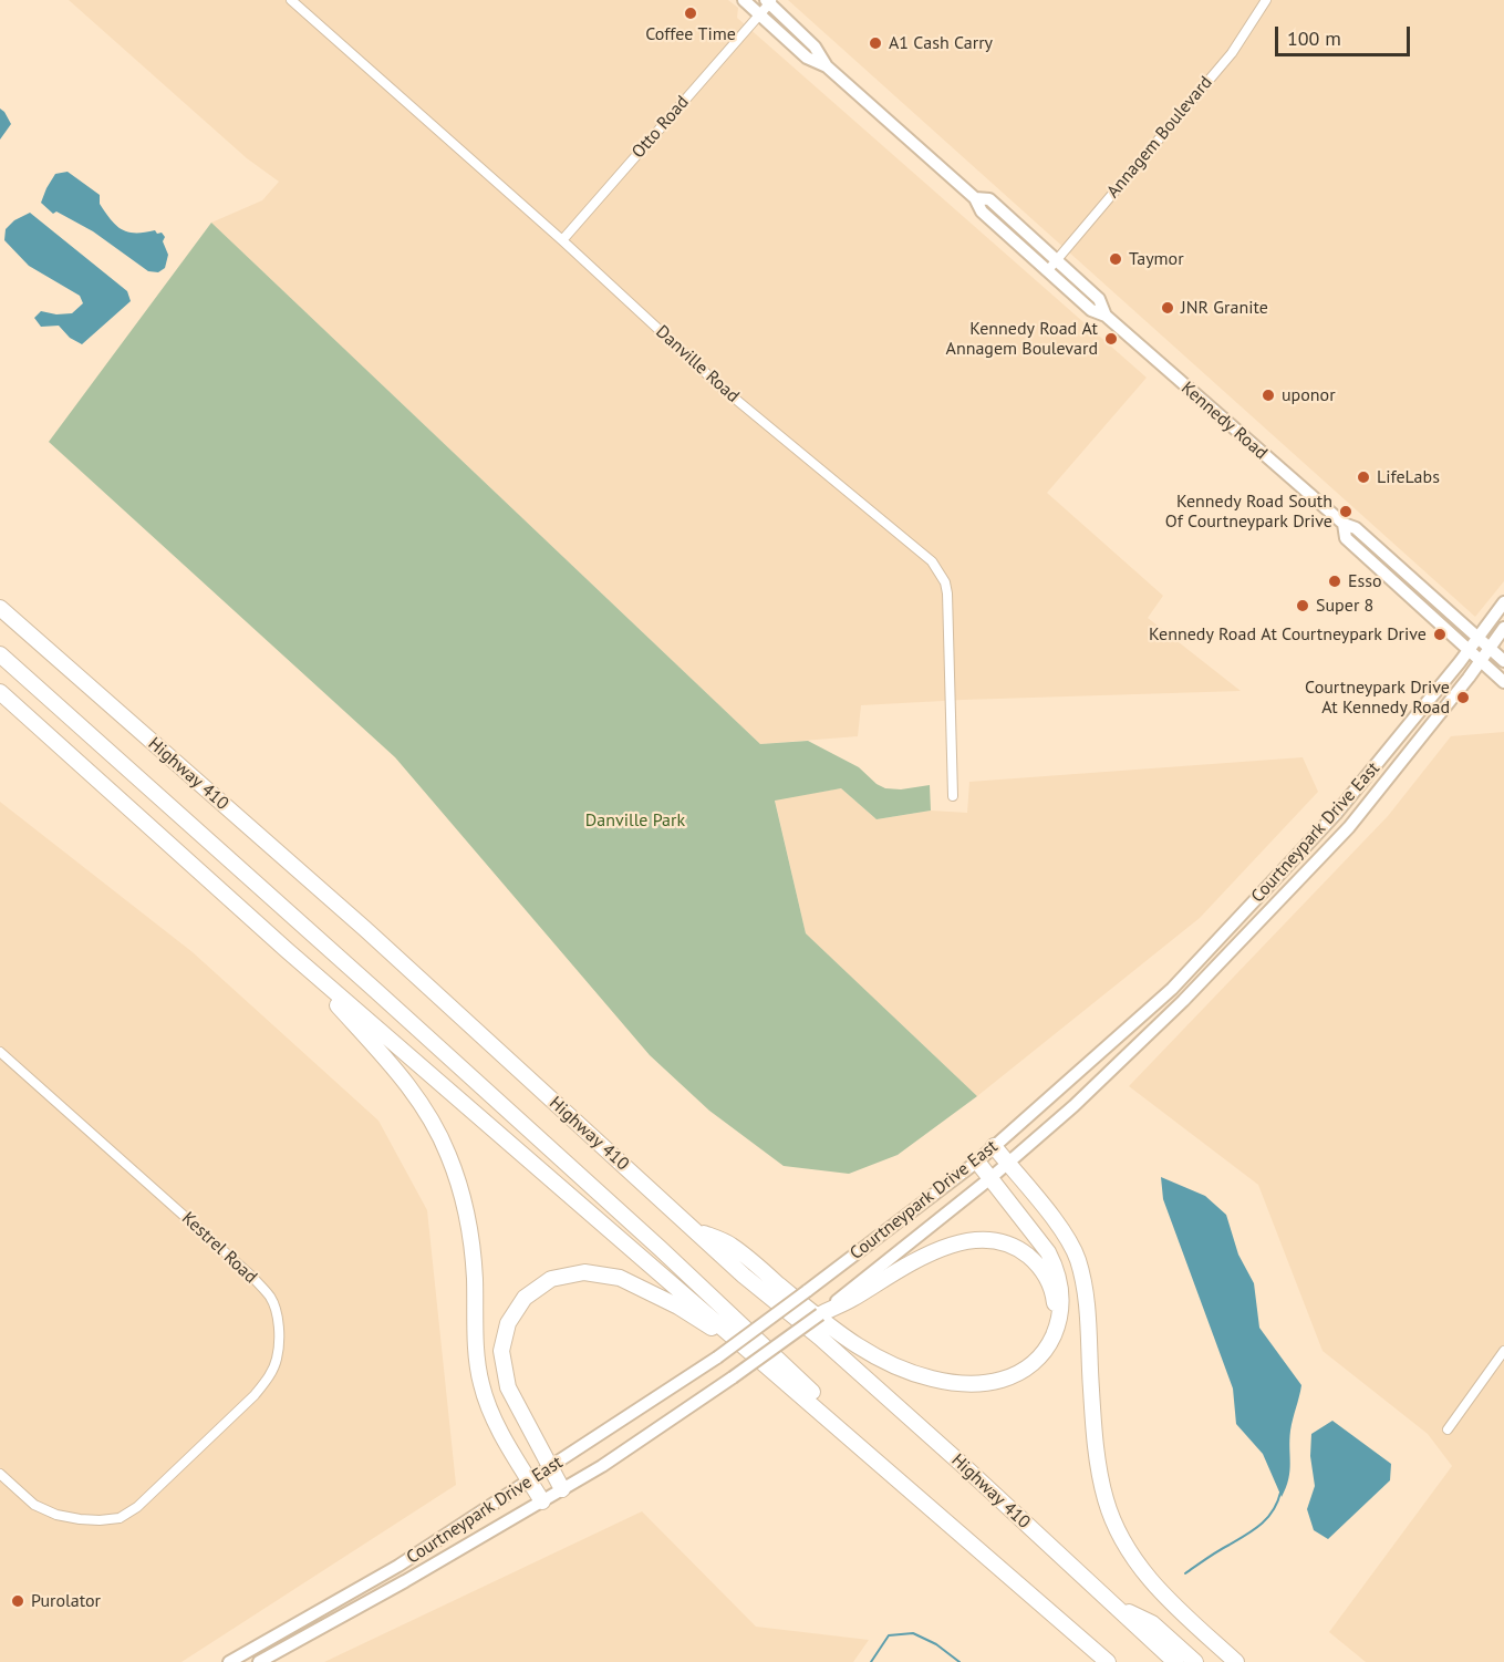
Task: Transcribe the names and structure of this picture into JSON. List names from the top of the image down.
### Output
{
  "streets": {
    "highway": ["Highway 410"],
    "main road": ["Kennedy Road", "Courtneypark Drive East"],
    "street": [
      "Otto Road",
      "Annagem Boulevard",
      "Danville Road",
      "Kestrel Road"
    ]
  },
  "crossings": [
    ["Otto Road", "Danville Road"],
    ["Otto Road", "Kennedy Road"],
    ["Annagem Boulevard", "Kennedy Road"],
    ["Kennedy Road", "Courtneypark Drive East"]
  ],
  "parks": ["Danville Park"],
  "places": [
    "Coffee Time",
    "A1 Cash Carry",
    "Taymor",
    "JNR Granite",
    "Kennedy Road At Annagem Boulevard",
    "uponor",
    "LifeLabs",
    "Kennedy Road South Of Courtneypark Drive",
    "Esso",
    "Super 8",
    "Kennedy Road At Courtneypark Drive",
    "Courtneypark Drive At Kennedy Road",
    "Purolator"
  ],
  "scale_bar": "100 m"
}
